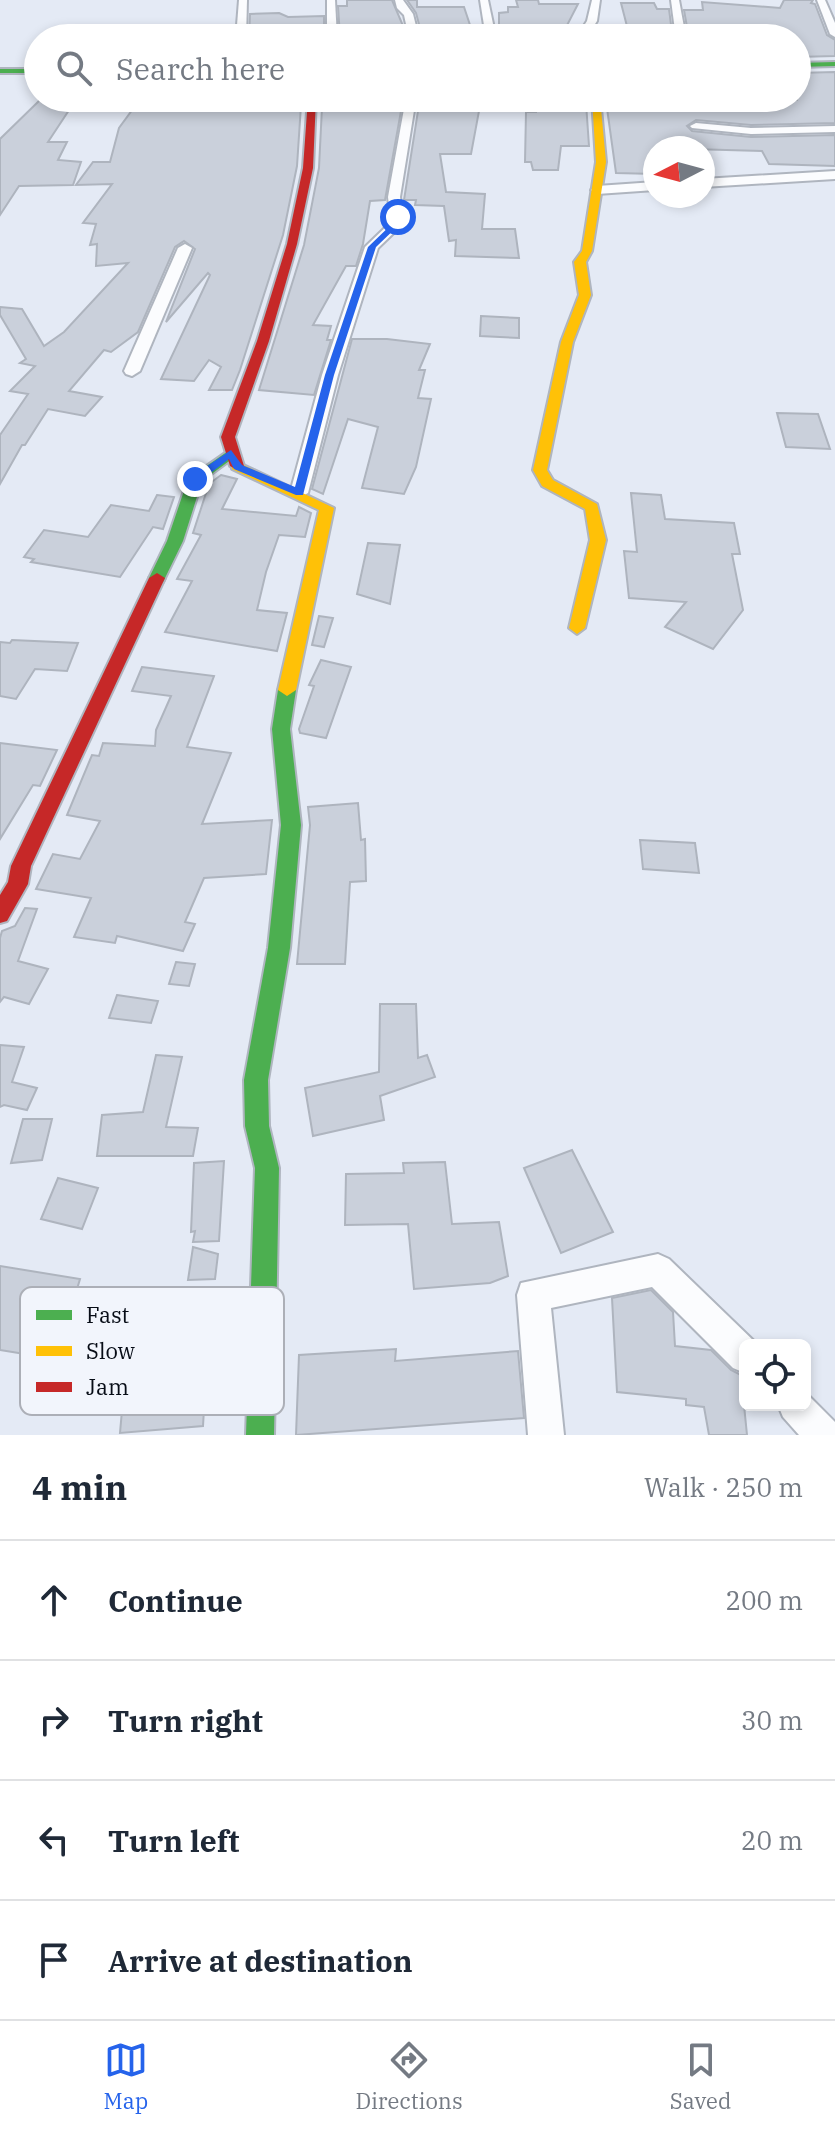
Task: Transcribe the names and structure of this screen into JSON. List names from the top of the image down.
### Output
{
  "legend": ["Fast", "Slow", "Jam"],
  "north": "left",
  "page": {
    "search": "Search here",
    "heading": ["4 min", "Walk · 250 m"],
    "list": [
      ["Continue", "200 m"],
      ["Turn right", "30 m"],
      ["Turn left", "20 m"],
      "Arrive at destination"
    ],
    "nav": ["Map", "Directions", "Saved"]
  }
}
